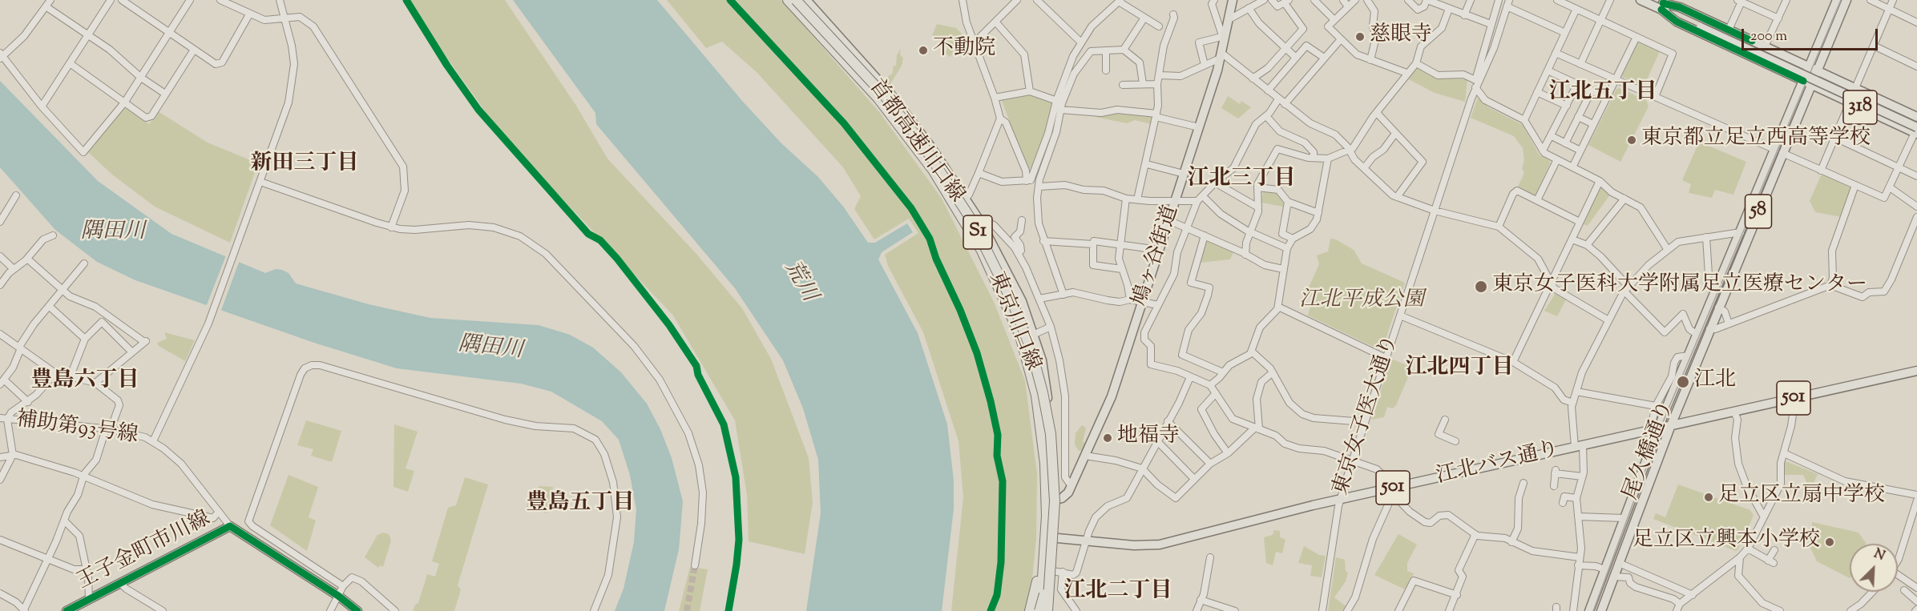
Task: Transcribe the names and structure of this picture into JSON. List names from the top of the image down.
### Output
{
  "streets": {
    "highway": ["首都高速川口線", "S1"],
    "main road": [
      "318",
      "58",
      "鳩ヶ谷街道",
      "東京川口線",
      "501",
      "尾久橋通り",
      "江北バス通り",
      "王子金町市川線"
    ],
    "street": ["東京女子医大通り", "補助第93号線"]
  },
  "crossings": [
    ["318", "尾久橋通り"],
    ["首都高速川口線", "S1"],
    ["首都高速川口線", "東京川口線"],
    ["鳩ヶ谷街道", "東京川口線"],
    ["東京川口線", "江北バス通り"],
    ["東京女子医大通り", "江北バス通り"],
    ["補助第93号線", "王子金町市川線"],
    ["尾久橋通り", "江北バス通り"]
  ],
  "districts": [
    "江北五丁目",
    "新田三丁目",
    "江北三丁目",
    "江北四丁目",
    "豊島六丁目",
    "豊島五丁目",
    "江北二丁目"
  ],
  "water": ["隅田川", "荒川"],
  "parks": ["江北平成公園"],
  "places": [
    "慈眼寺",
    "不動院",
    "東京都立足立西高等学校",
    "東京女子医科大学附属足立医療センター",
    "江北",
    "地福寺",
    "足立区立扇中学校",
    "足立区立興本小学校"
  ],
  "scale_bar": "200 m",
  "north": "top right"
}
